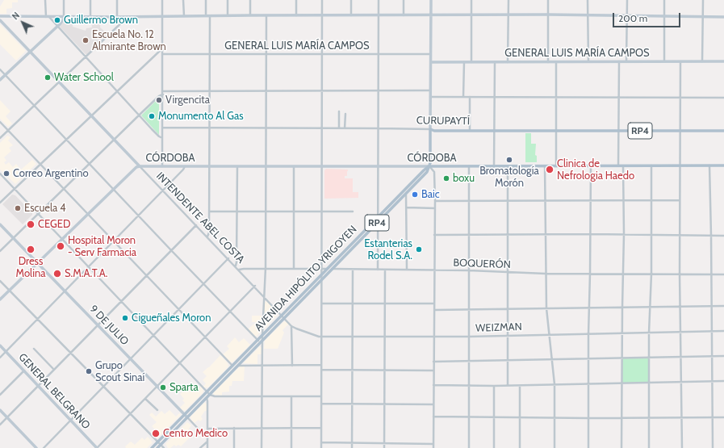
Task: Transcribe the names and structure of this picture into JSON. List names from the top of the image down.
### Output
{
  "streets": {
    "main road": [
      "CURUPAYTÍ",
      "RP4",
      "CÓRDOBA",
      "AVENIDA HIPÓLITO YRIGOYEN"
    ],
    "street": [
      "GENERAL LUIS MARÍA CAMPOS",
      "INTENDENTE ABEL COSTA",
      "BOQUERÓN",
      "9 DE JULIO",
      "WEIZMAN",
      "GENERAL BELGRANO"
    ]
  },
  "crossings": [
    ["CÓRDOBA", "INTENDENTE ABEL COSTA"],
    ["CÓRDOBA", "AVENIDA HIPÓLITO YRIGOYEN"],
    ["INTENDENTE ABEL COSTA", "BOQUERÓN"],
    ["INTENDENTE ABEL COSTA", "AVENIDA HIPÓLITO YRIGOYEN"],
    ["INTENDENTE ABEL COSTA", "WEIZMAN"],
    ["BOQUERÓN", "AVENIDA HIPÓLITO YRIGOYEN"],
    ["AVENIDA HIPÓLITO YRIGOYEN", "9 DE JULIO"],
    ["AVENIDA HIPÓLITO YRIGOYEN", "WEIZMAN"]
  ],
  "places": [
    "Guillermo Brown",
    "Escuela No. 12 Almirante Brown",
    "Water School",
    "Virgencita",
    "Monumento Al Gas",
    "Bromatología Morón",
    "Clinica de Nefrologia Haedo",
    "Correo Argentino",
    "boxu",
    "Baic",
    "Escuela 4",
    "CEGED",
    "Hospital Moron - Serv Farmacia",
    "Dress Molina",
    "Estanterias Rodel S.A.",
    "S.M.A.T.A.",
    "Cigueñales Moron",
    "Grupo Scout Sinaí",
    "Sparta",
    "Centro Medico"
  ],
  "scale_bar": "200 m",
  "north": "top left"
}
